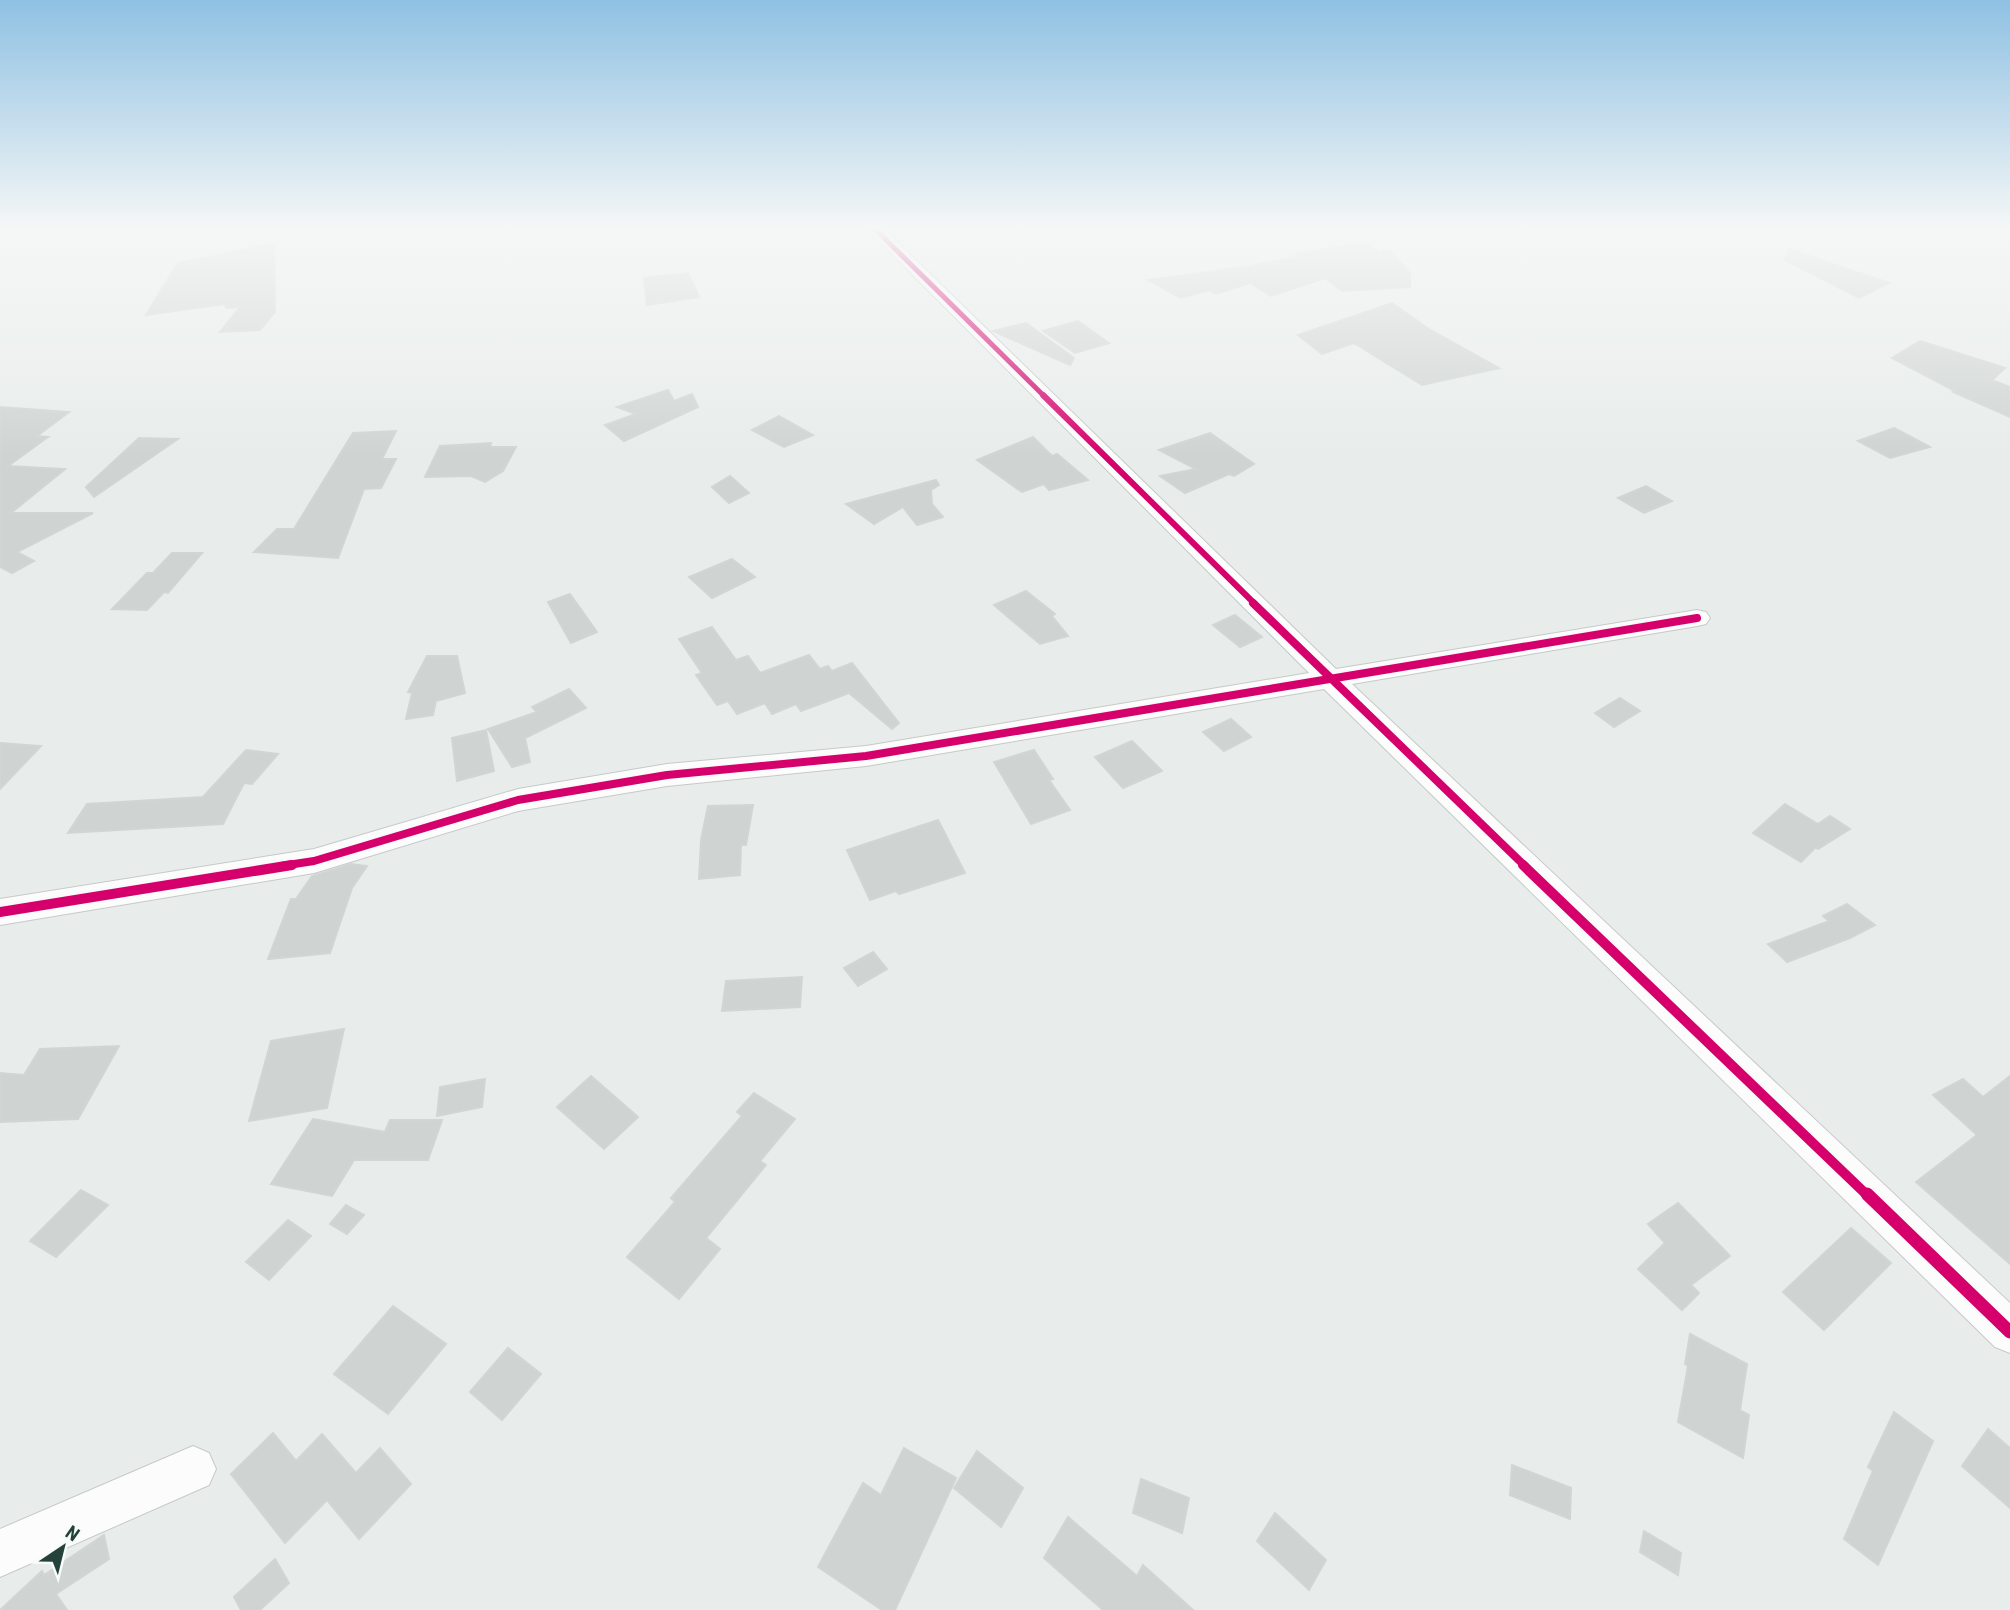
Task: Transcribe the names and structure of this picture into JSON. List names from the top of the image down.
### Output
{
  "north": "top right"
}
